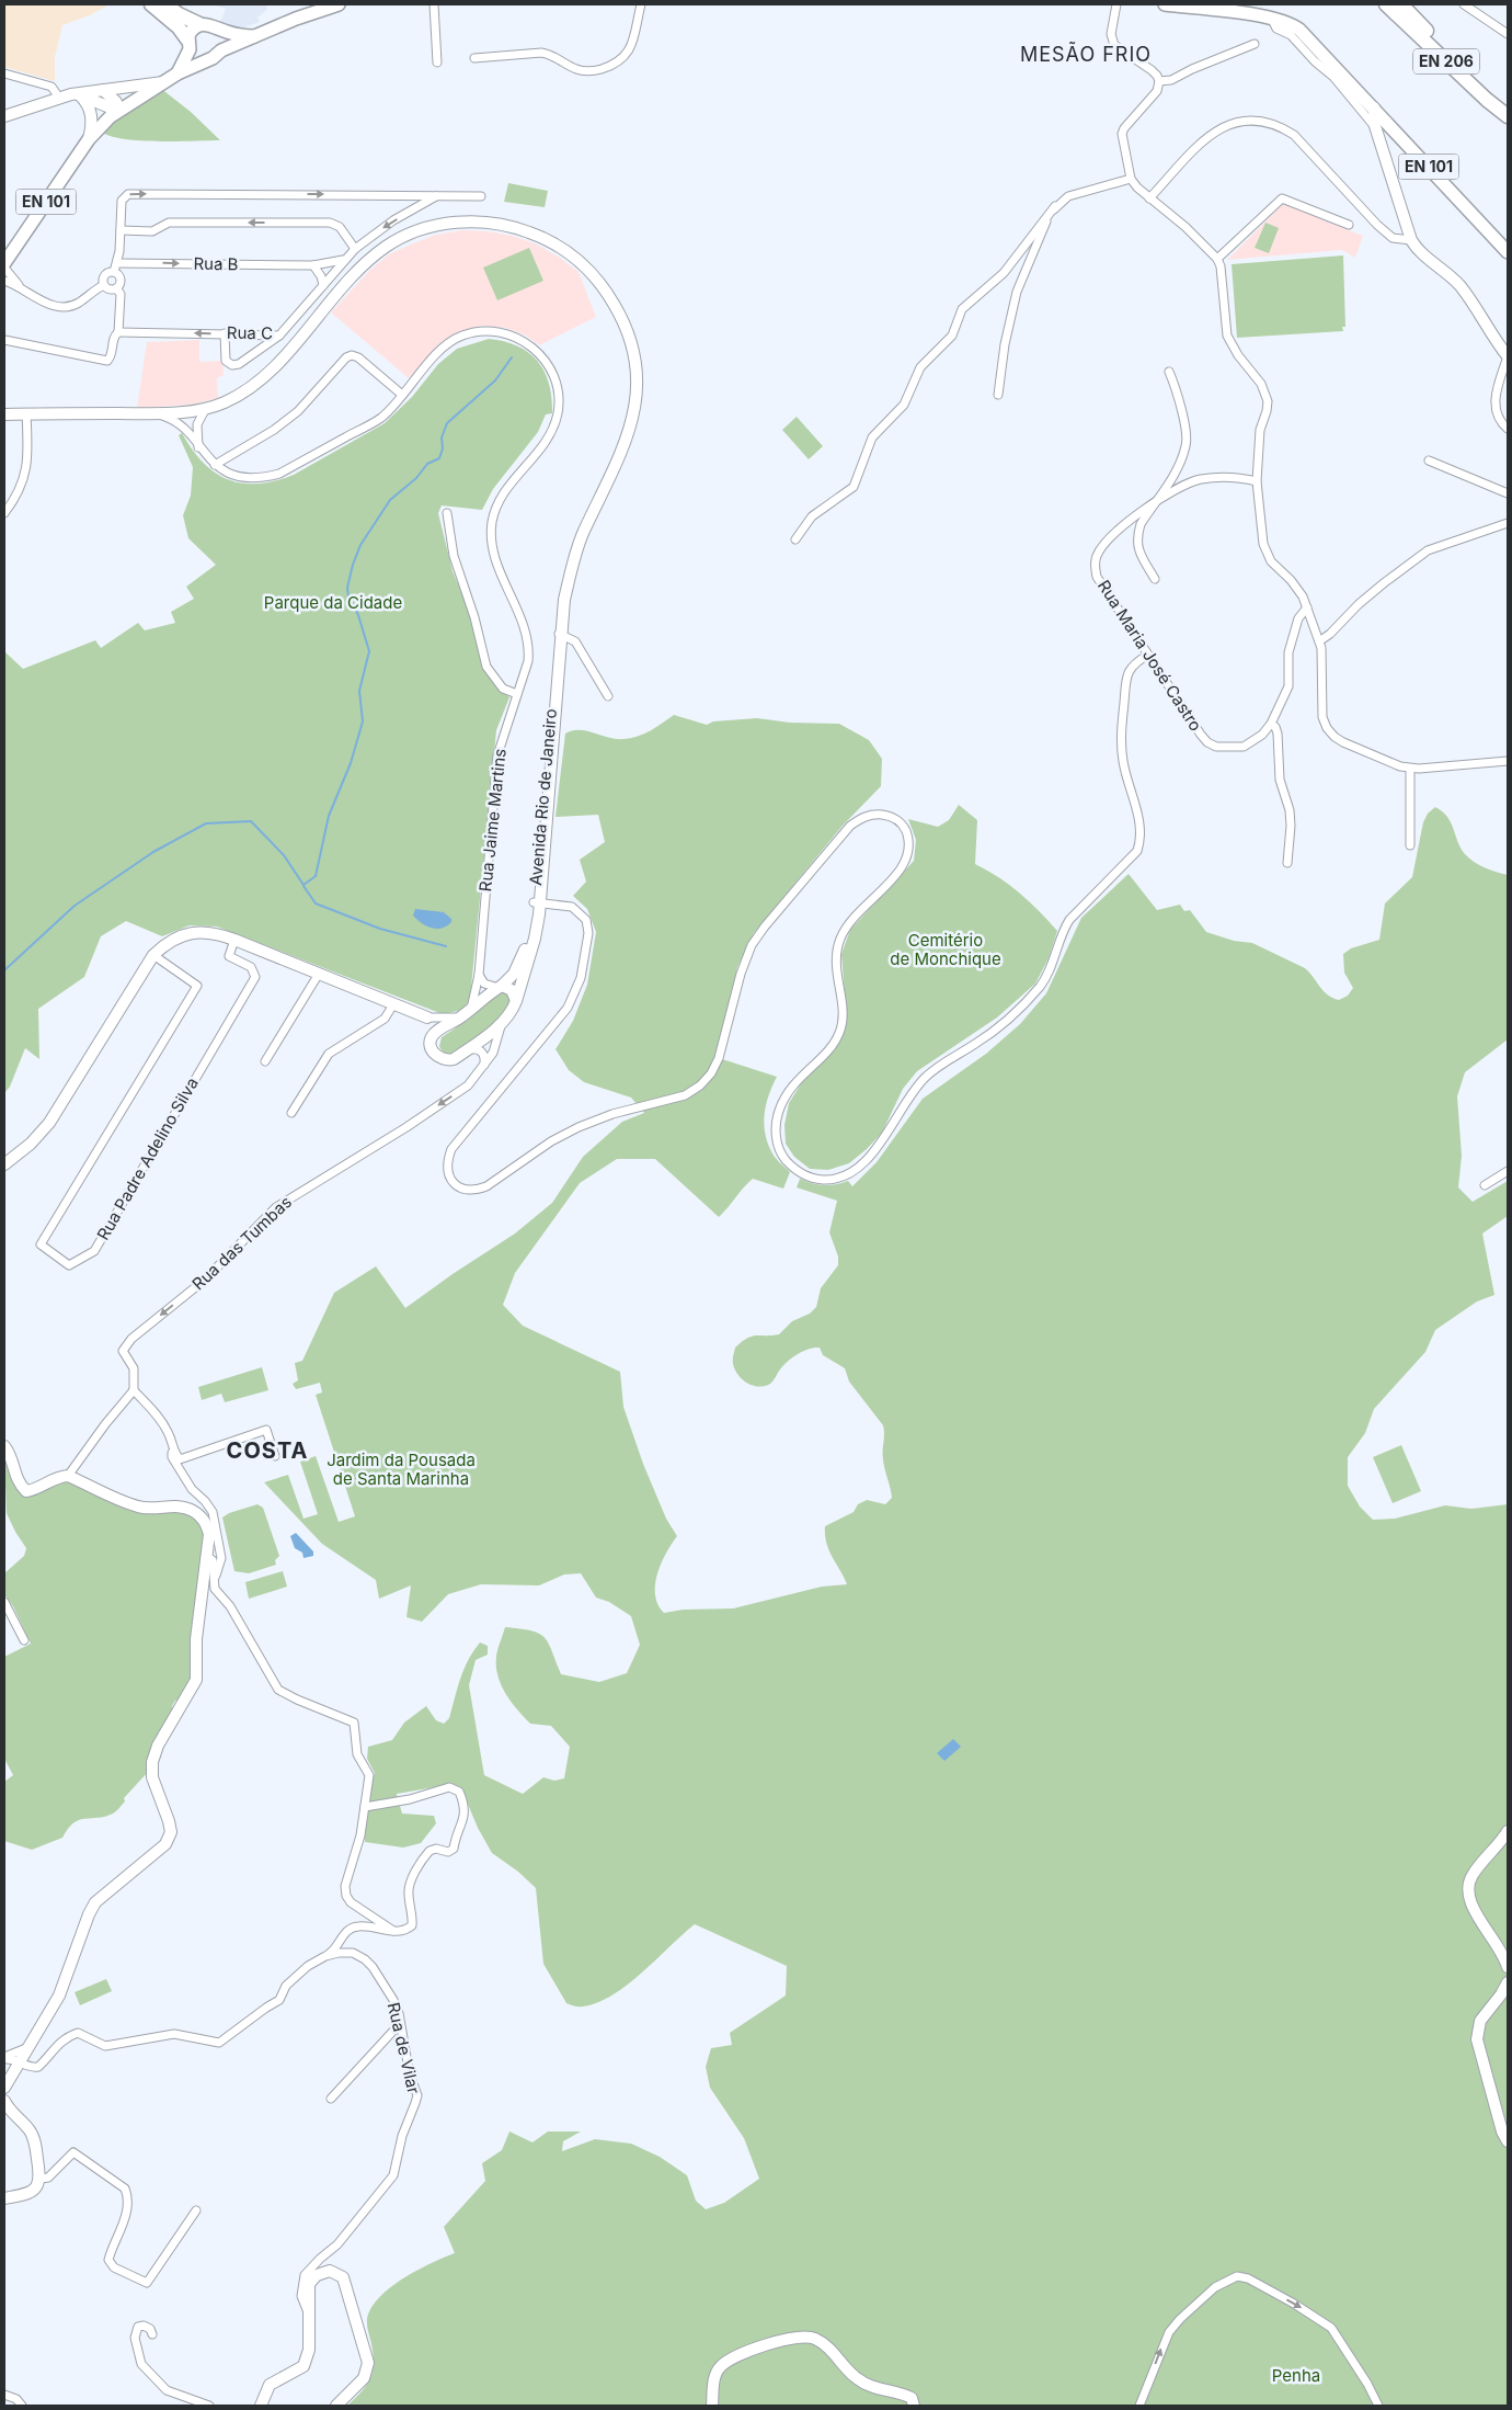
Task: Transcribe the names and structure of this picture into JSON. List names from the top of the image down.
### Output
{
  "streets": {
    "highway": ["EN 206"],
    "main road": ["EN 101"],
    "street": [
      "Rua B",
      "Rua C",
      "Rua Maria José Castro",
      "Avenida Rio de Janeiro",
      "Rua Jaime Martins",
      "Rua Padre Adelino Silva",
      "Rua das Tumbas",
      "Rua de Vilar"
    ]
  },
  "crossings": [
    ["Rua B", "Rua C"],
    ["Avenida Rio de Janeiro", "Rua Jaime Martins"]
  ],
  "one_way": ["Rua das Tumbas"],
  "districts": ["MESÃO FRIO", "COSTA"],
  "parks": [
    "Parque da Cidade",
    "Cemitério de Monchique",
    "Jardim da Pousada de Santa Marinha",
    "Penha"
  ]
}
